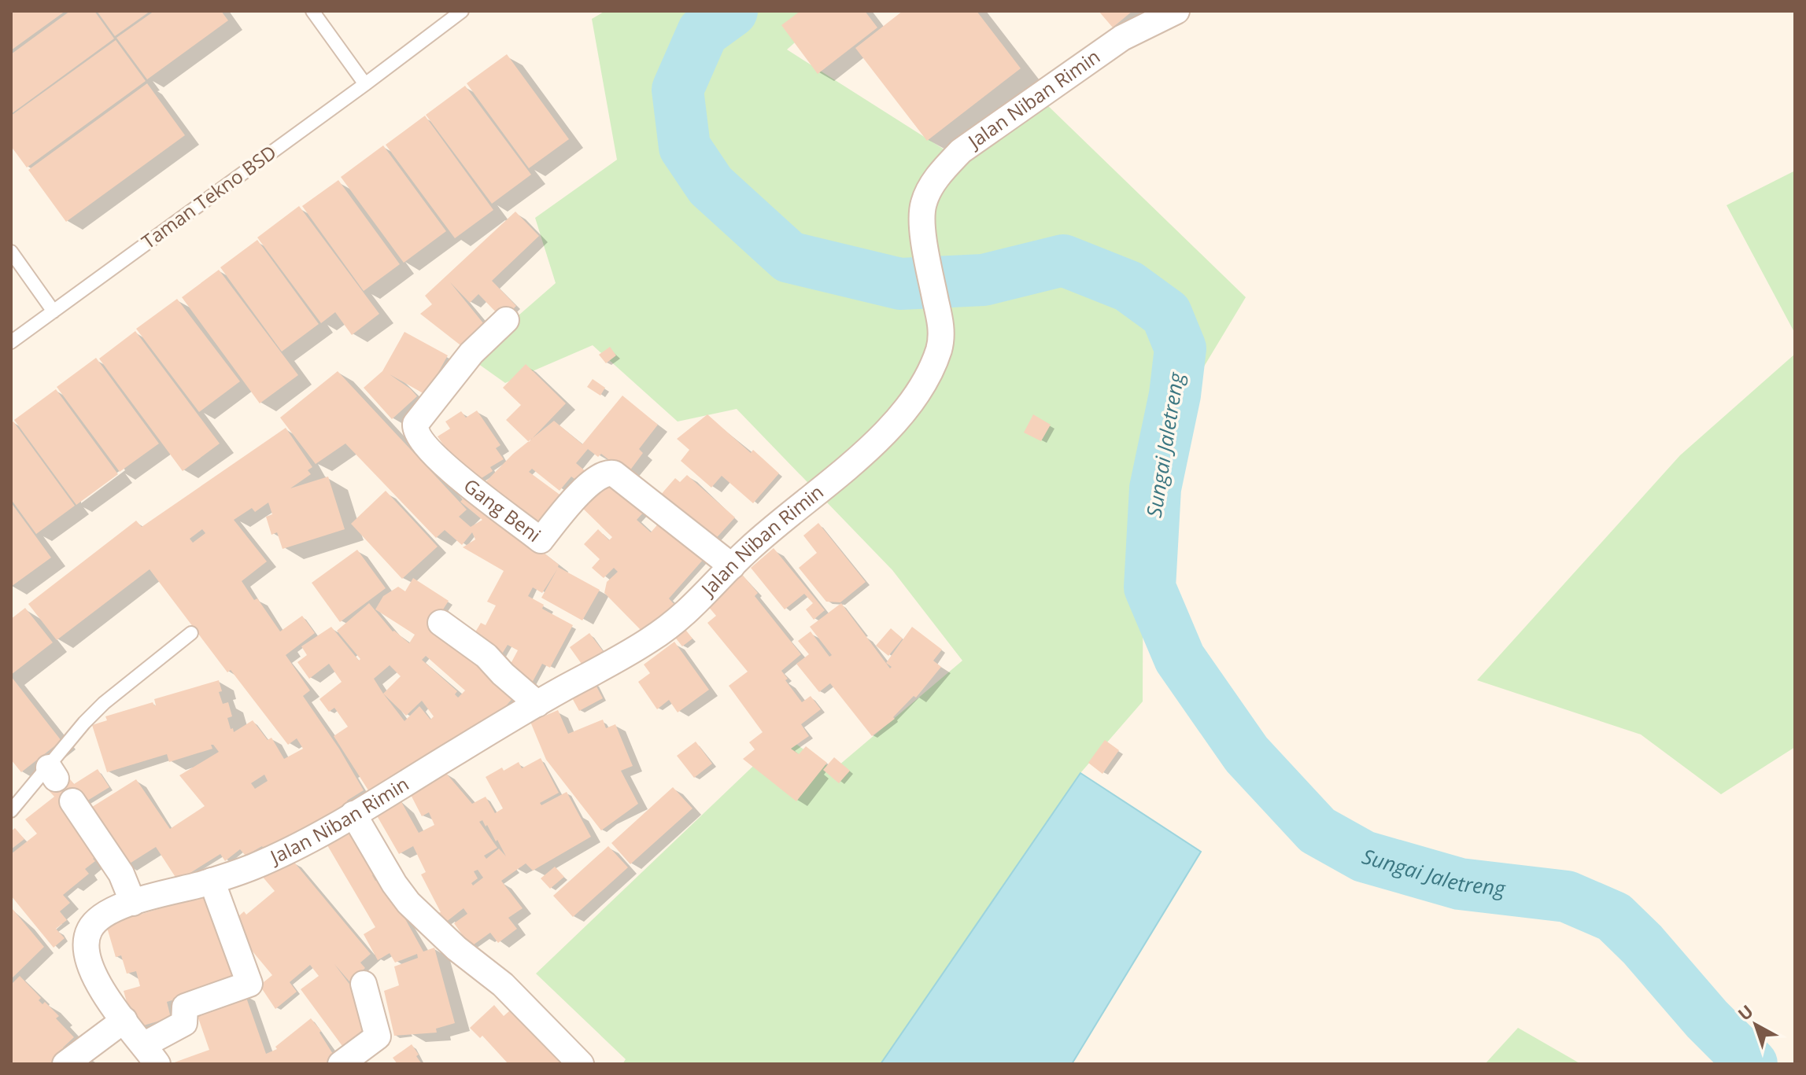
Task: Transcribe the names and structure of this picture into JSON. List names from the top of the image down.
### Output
{
  "streets": {
    "street": ["Jalan Niban Rimin", "Gang Beni"],
    "lane": ["Taman Tekno BSD"]
  },
  "crossings": [
    ["Jalan Niban Rimin", "Gang Beni"]
  ],
  "water": ["Sungai Jaletreng"],
  "north": "top left"
}
